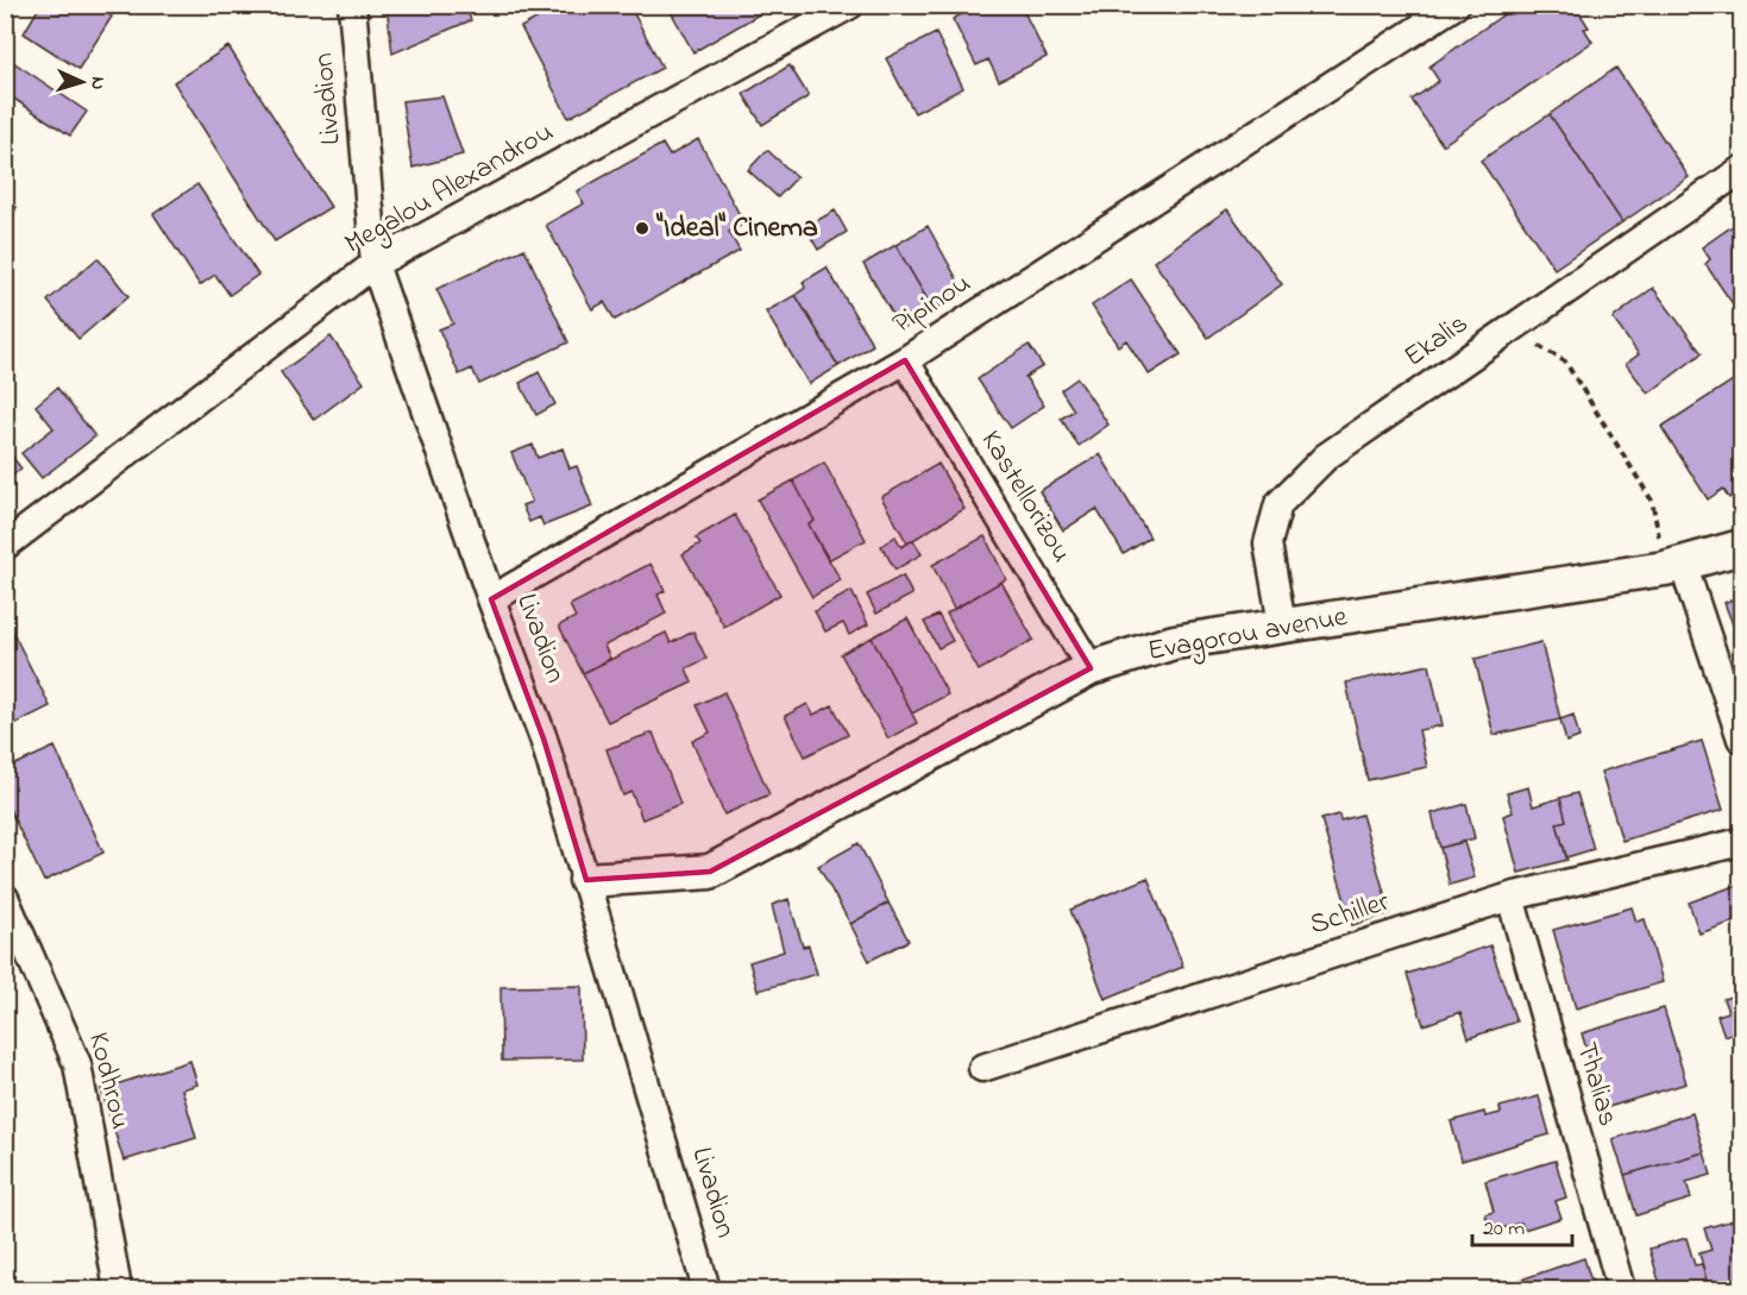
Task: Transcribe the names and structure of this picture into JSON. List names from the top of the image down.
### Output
{
  "streets": {
    "street": [
      "Livadion",
      "Megalou Alexandrou",
      "Pipinou",
      "Ekalis",
      "Kastellorizou",
      "Evagorou avenue",
      "Schiller",
      "Kodhrou",
      "Thalias"
    ]
  },
  "crossings": [
    ["Livadion", "Megalou Alexandrou"],
    ["Livadion", "Pipinou"],
    ["Livadion", "Evagorou avenue"],
    ["Pipinou", "Kastellorizou"],
    ["Ekalis", "Evagorou avenue"],
    ["Kastellorizou", "Evagorou avenue"],
    ["Schiller", "Thalias"]
  ],
  "places": ["\"Ideal\" Cinema"],
  "scale_bar": "20 m",
  "north": "right"
}
